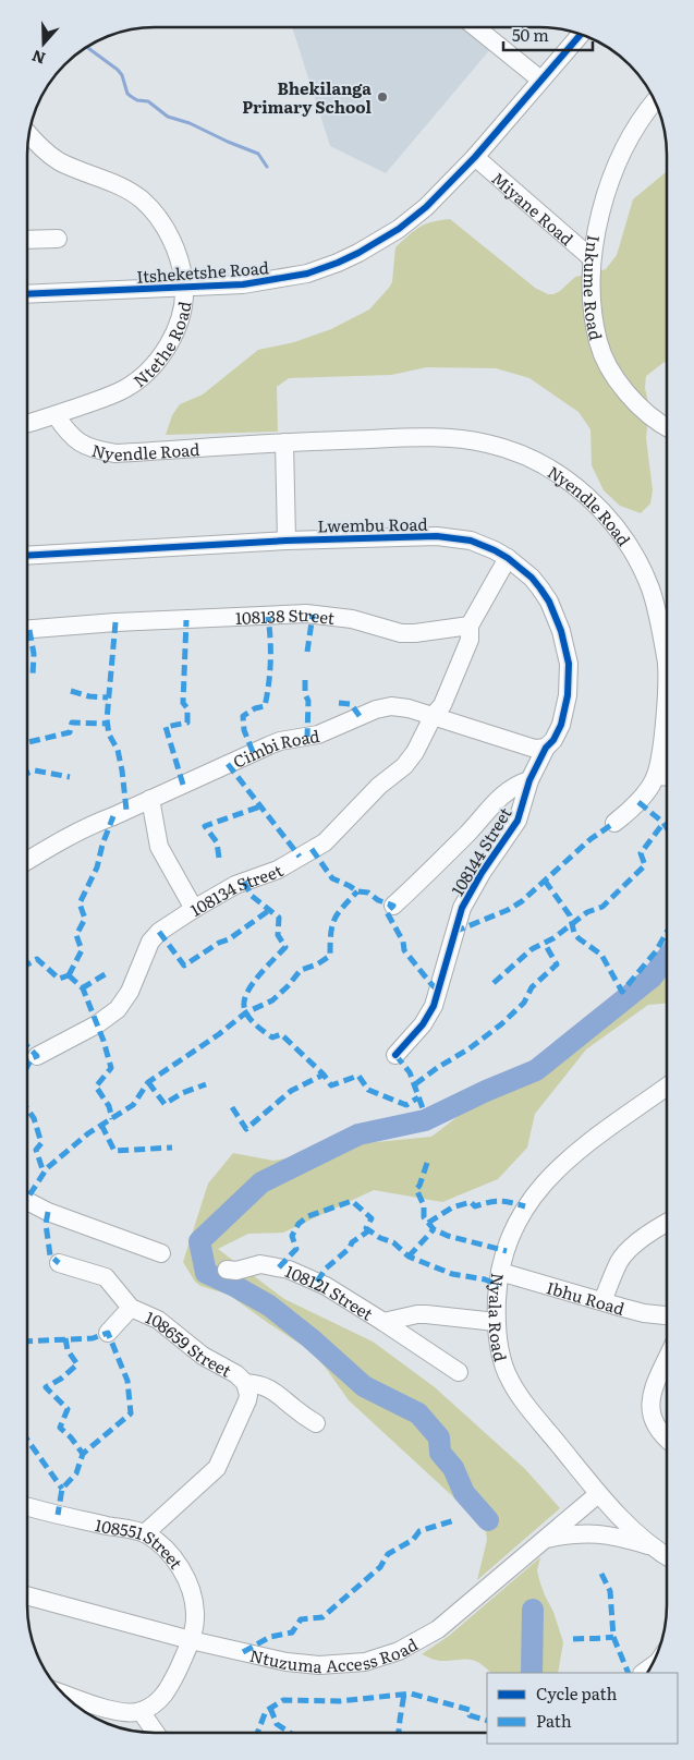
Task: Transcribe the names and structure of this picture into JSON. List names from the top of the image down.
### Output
{
  "streets": {
    "street": [
      "Miyane Road",
      "Itsheketshe Road",
      "Inkume Road",
      "Ntethe Road",
      "Nyendle Road",
      "Lwembu Road",
      "108138 Street",
      "Cimbi Road",
      "108144 Street",
      "108134 Street",
      "108121 Street",
      "Ibhu Road",
      "Nyala Road",
      "108659 Street",
      "108551 Street",
      "Ntuzuma Access Road"
    ]
  },
  "crossings": [
    ["Miyane Road", "Itsheketshe Road"],
    ["Miyane Road", "Inkume Road"],
    ["Itsheketshe Road", "Ntethe Road"],
    ["Ntethe Road", "Nyendle Road"],
    ["Lwembu Road", "Cimbi Road"],
    ["Lwembu Road", "108144 Street"],
    ["108138 Street", "108134 Street"],
    ["Cimbi Road", "108144 Street"],
    ["Cimbi Road", "108134 Street"],
    ["108121 Street", "Nyala Road"],
    ["Ibhu Road", "Nyala Road"],
    ["Nyala Road", "Ntuzuma Access Road"],
    ["108659 Street", "108551 Street"],
    ["108551 Street", "Ntuzuma Access Road"]
  ],
  "places": ["Bhekilanga Primary School"],
  "legend": ["Cycle path", "Path"],
  "scale_bar": "50 m",
  "north": "bottom"
}
